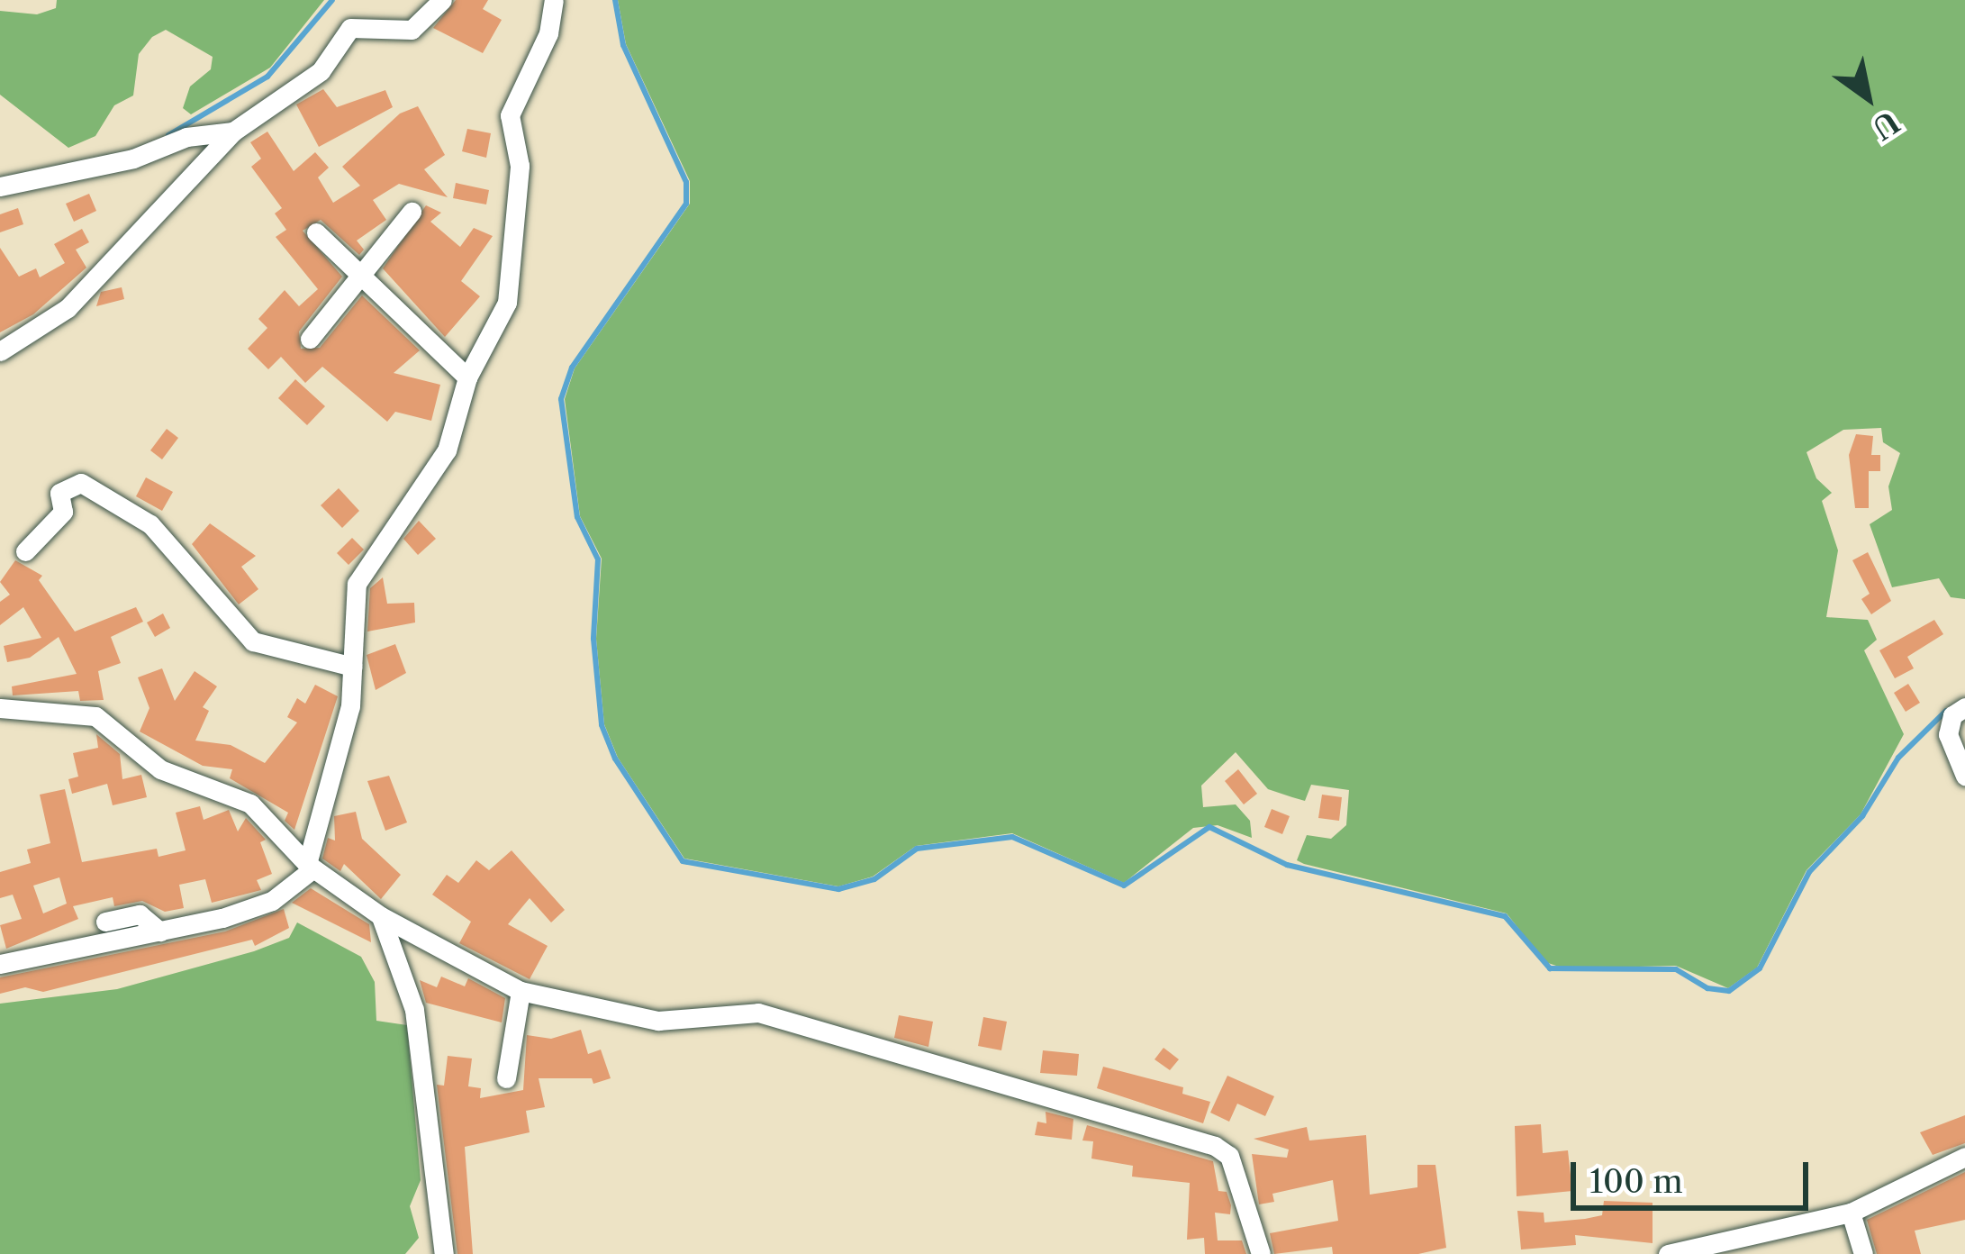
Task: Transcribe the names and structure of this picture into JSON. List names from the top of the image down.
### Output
{
  "scale_bar": "100 m",
  "north": "bottom right"
}
